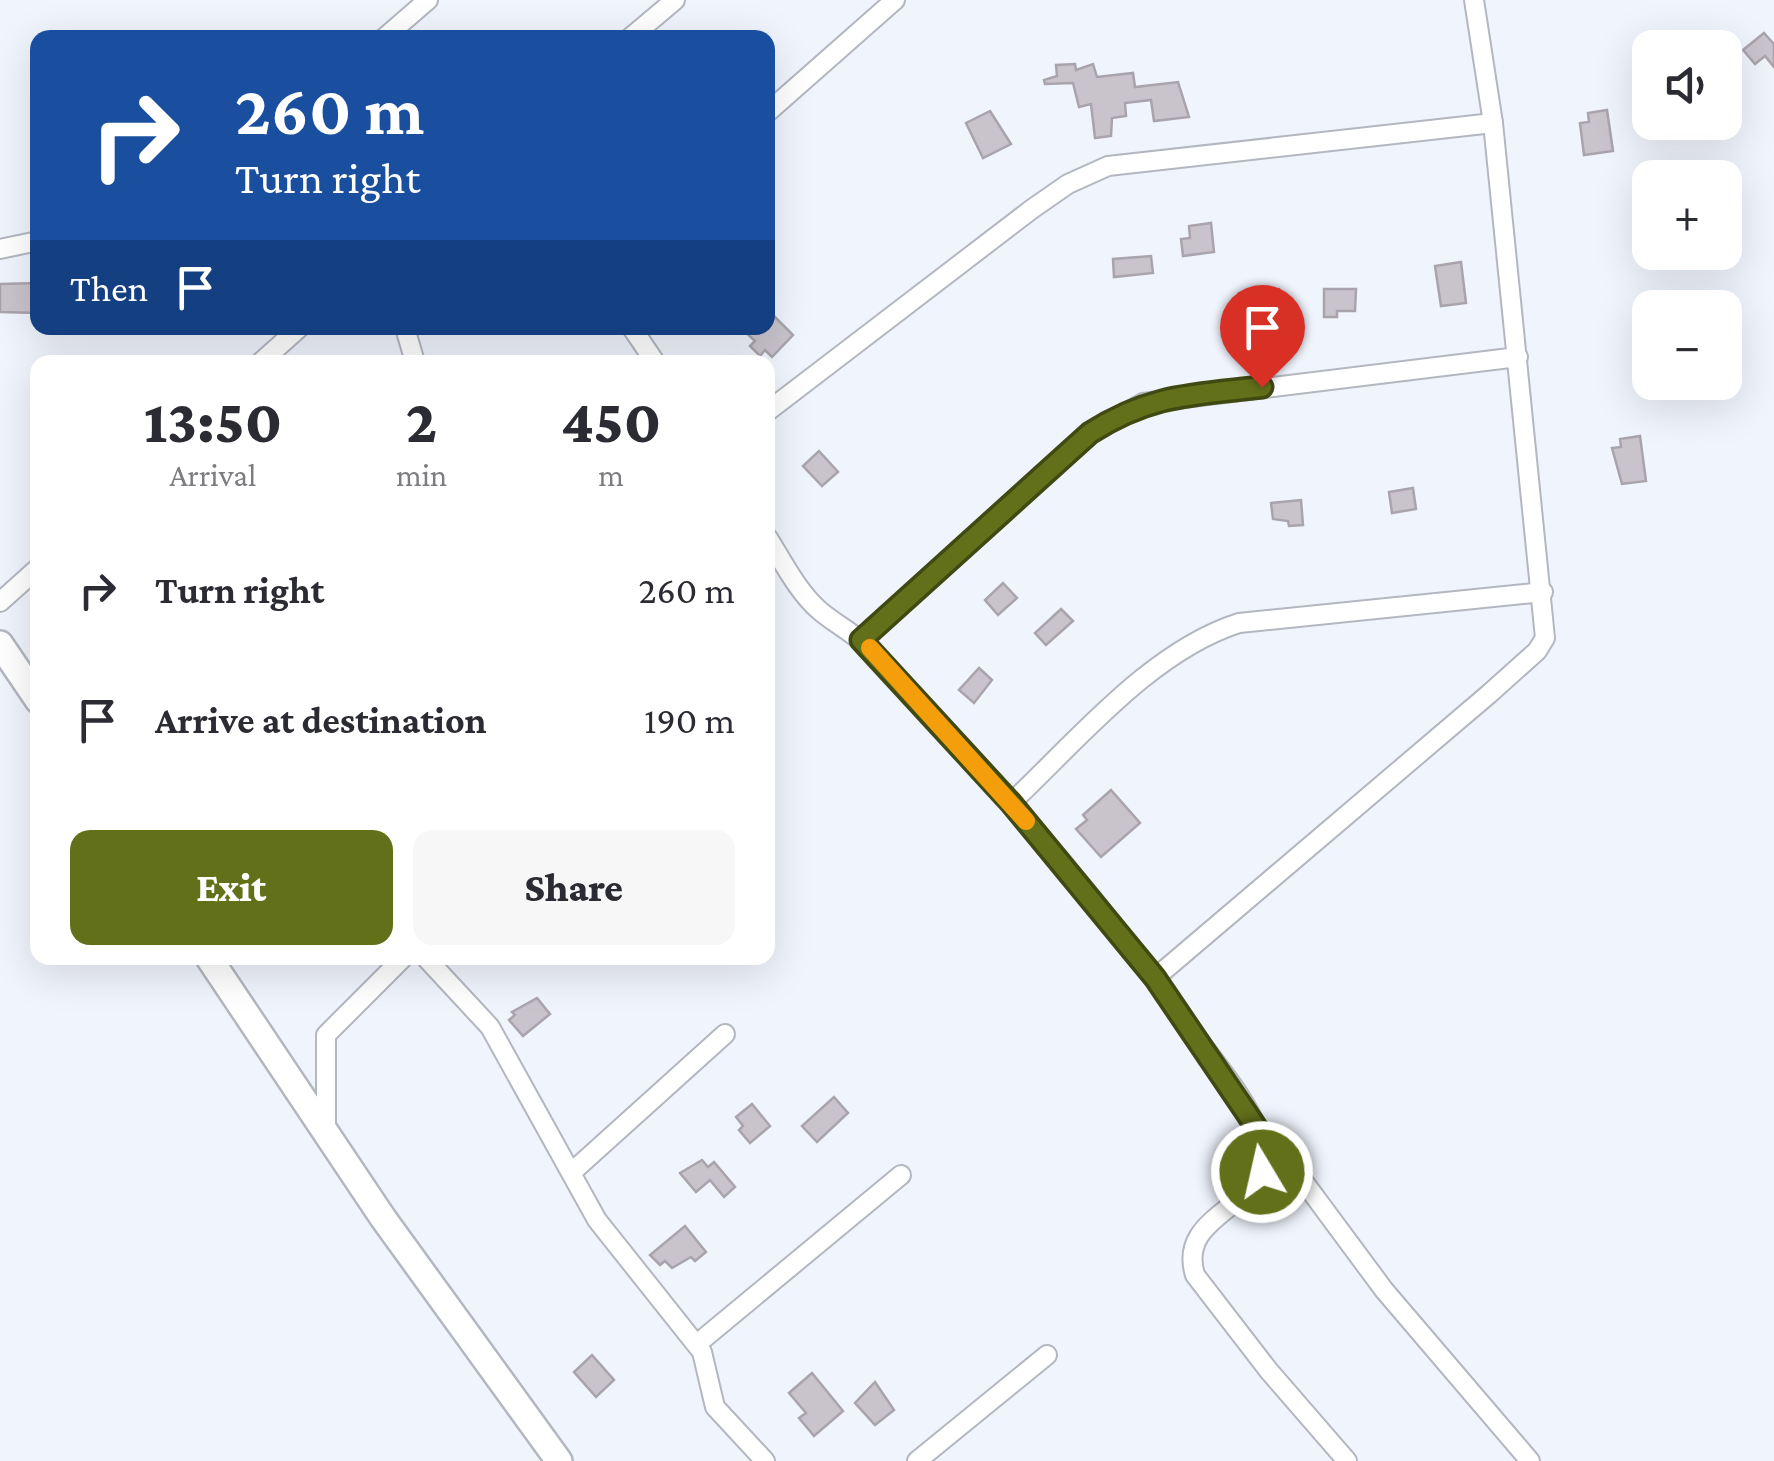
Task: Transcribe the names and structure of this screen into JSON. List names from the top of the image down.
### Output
{
  "page": {
    "map_buttons": ["+", "−"],
    "turn": ["260 m", "Turn right"],
    "then": "Then",
    "eta": [
      "13:50",
      "Arrival",
      "2",
      "min",
      "450",
      "m"
    ],
    "list": [
      {
        "name": "Turn right",
        "value": "260 m"
      },
      {
        "name": "Arrive at destination",
        "value": "190 m"
      }
    ],
    "buttons": ["Exit", "Share"]
  }
}
